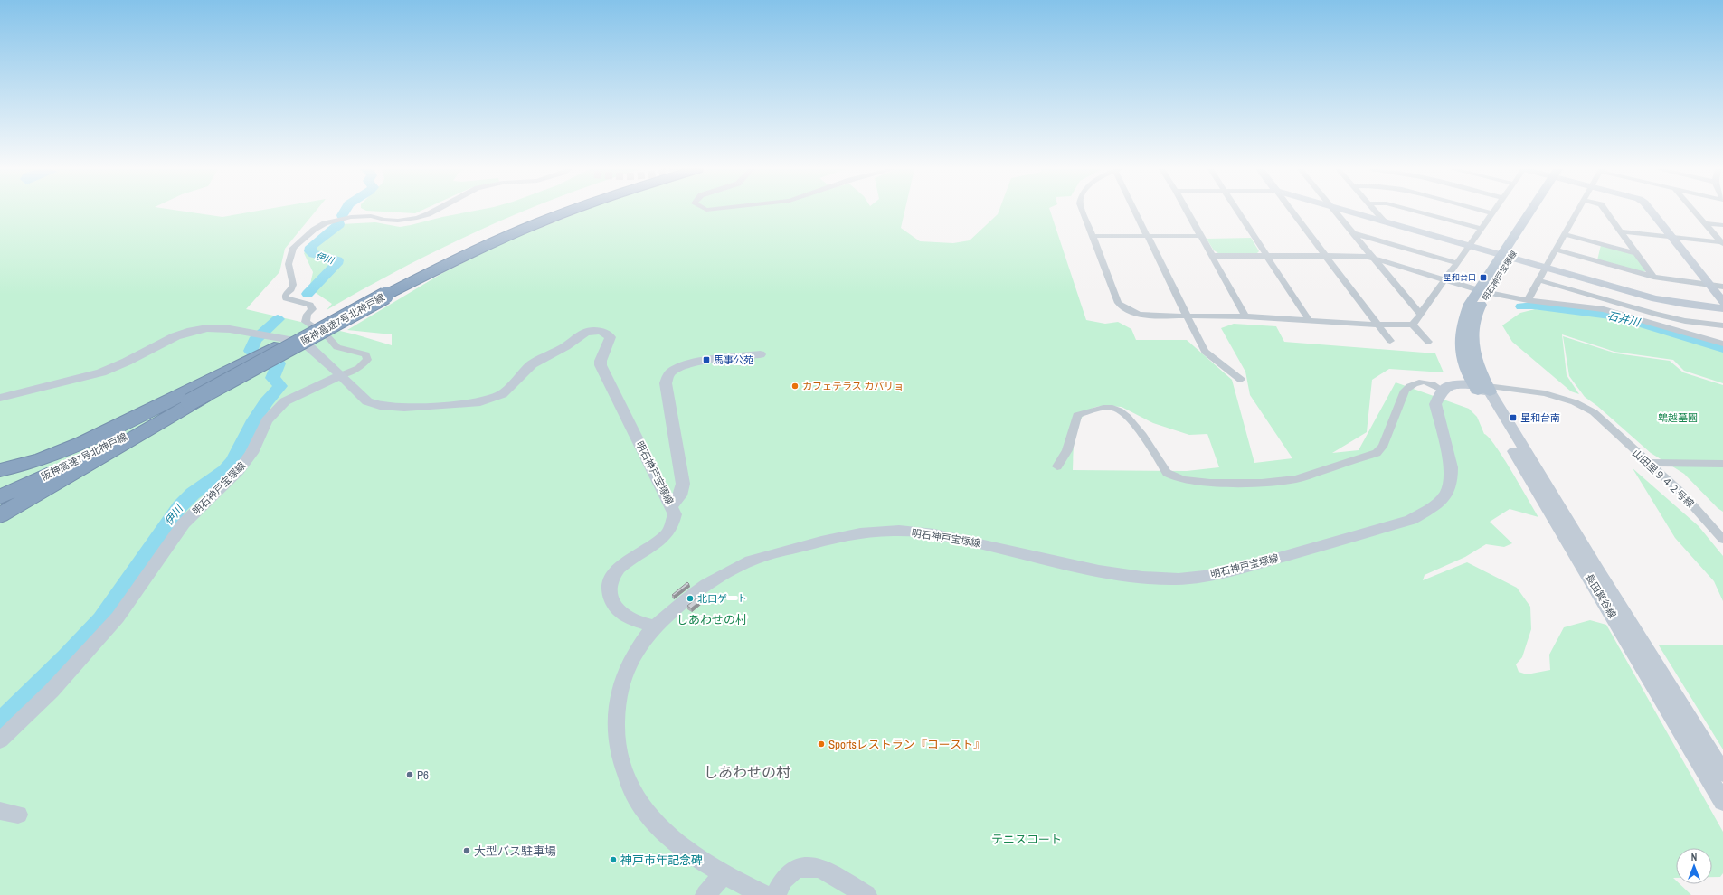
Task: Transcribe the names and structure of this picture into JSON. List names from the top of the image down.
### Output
{
  "streets": {
    "highway": ["阪神高速7号北神戸線"],
    "main road": ["明石神戸宝塚線"],
    "street": ["山田里９４２号線", "長田箕谷線"]
  },
  "crossings": [
    ["明石神戸宝塚線", "山田里９４２号線"],
    ["明石神戸宝塚線", "長田箕谷線"],
    ["山田里９４２号線", "長田箕谷線"]
  ],
  "districts": ["しあわせの村"],
  "water": ["伊川", "石井川"],
  "parks": ["鵯越墓園", "しあわせの村", "テニスコート"],
  "places": {
    "transit": ["星和台口", "馬事公苑", "星和台南"],
    "other": [
      "カフェテラス カバリョ",
      "北口ゲート",
      "Sportsレストラン『コースト』",
      "P6",
      "大型バス駐車場",
      "神戸市年記念碑"
    ]
  },
  "north": "top"
}
